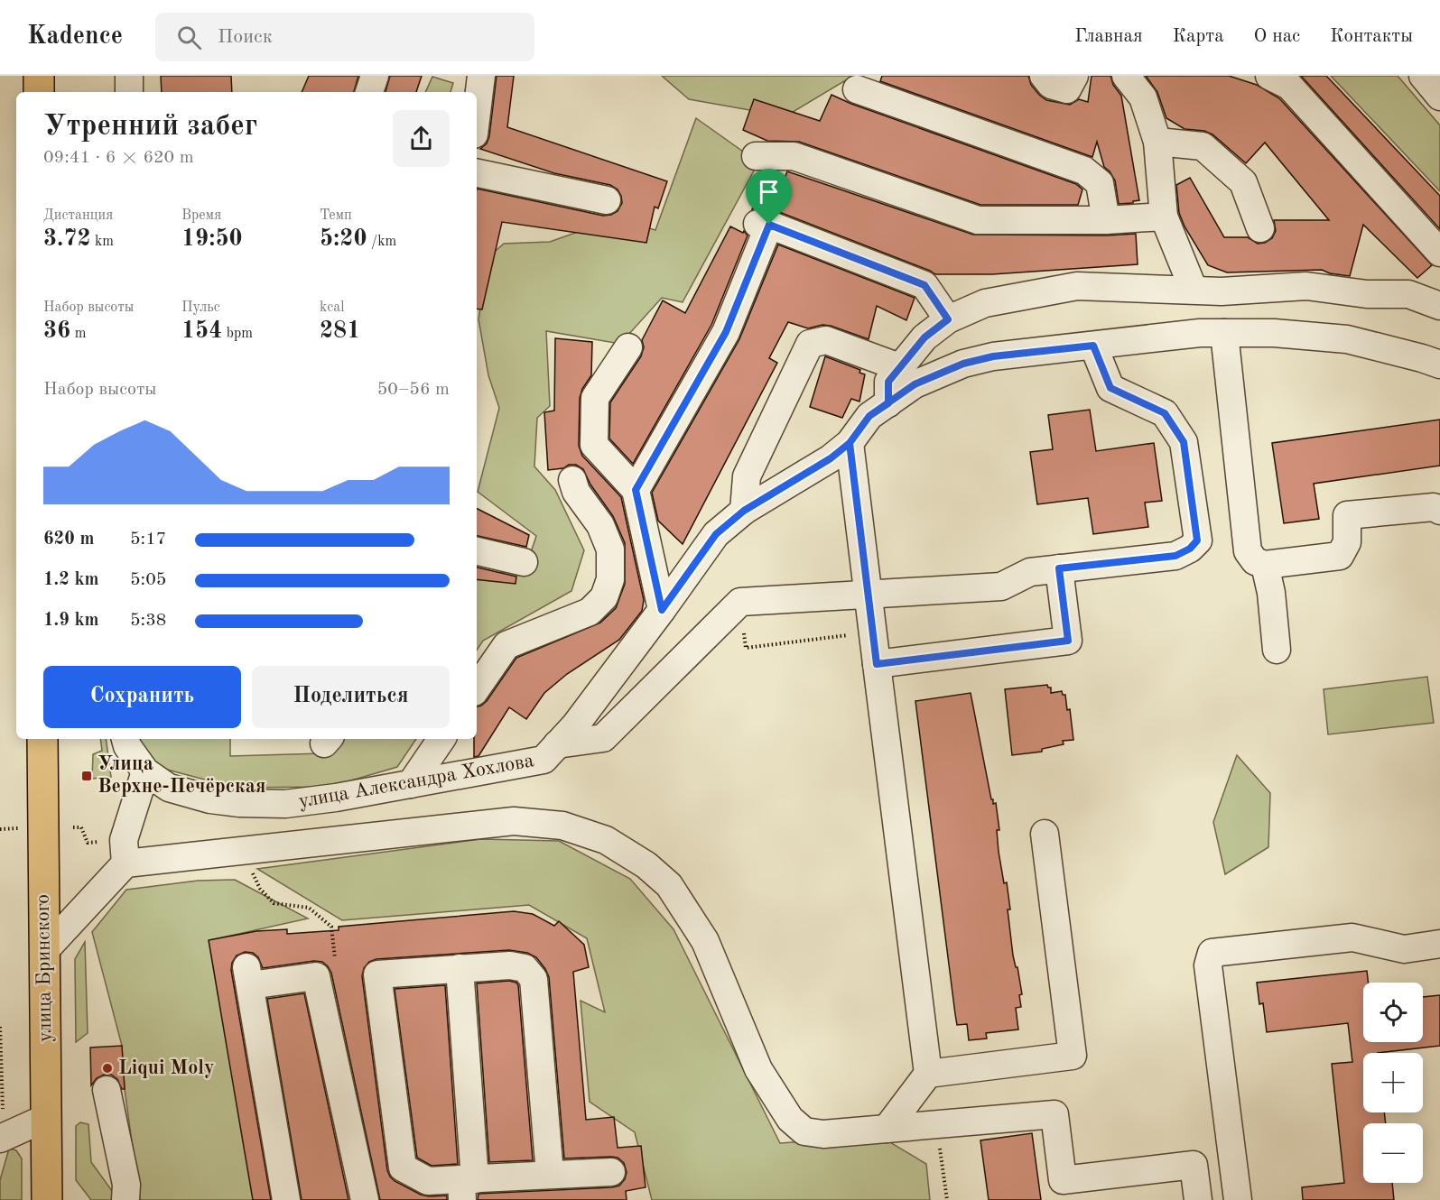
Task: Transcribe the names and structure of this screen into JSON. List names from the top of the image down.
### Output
{
  "streets": {
    "main road": ["улица Бринского"],
    "street": ["улица Александра Хохлова"]
  },
  "places": {
    "transit": ["Улица Верхне-Печёрская"],
    "other": ["Liqui Moly"]
  },
  "page": {
    "header": "Kadence",
    "search": "Поиск",
    "nav": [
      "Главная",
      "Карта",
      "О нас",
      "Контакты"
    ],
    "heading": ["Утренний забег", "09:41 · 6 × 620 m"],
    "stats": [
      ["Дистанция", "3.72 km"],
      ["Время", "19:50"],
      ["Темп", "5:20 /km"],
      ["Набор высоты", "36 m"],
      ["Пульс", "154 bpm"],
      ["kcal", "281"]
    ],
    "chart": ["Набор высоты", "50–56 m"],
    "list": [
      {
        "name": "620 m",
        "note": "5:17"
      },
      {
        "name": "1.2 km",
        "note": "5:05"
      },
      {
        "name": "1.9 km",
        "note": "5:38"
      }
    ],
    "buttons": ["Сохранить", "Поделиться"],
    "map_buttons": ["+", "−"]
  }
}
